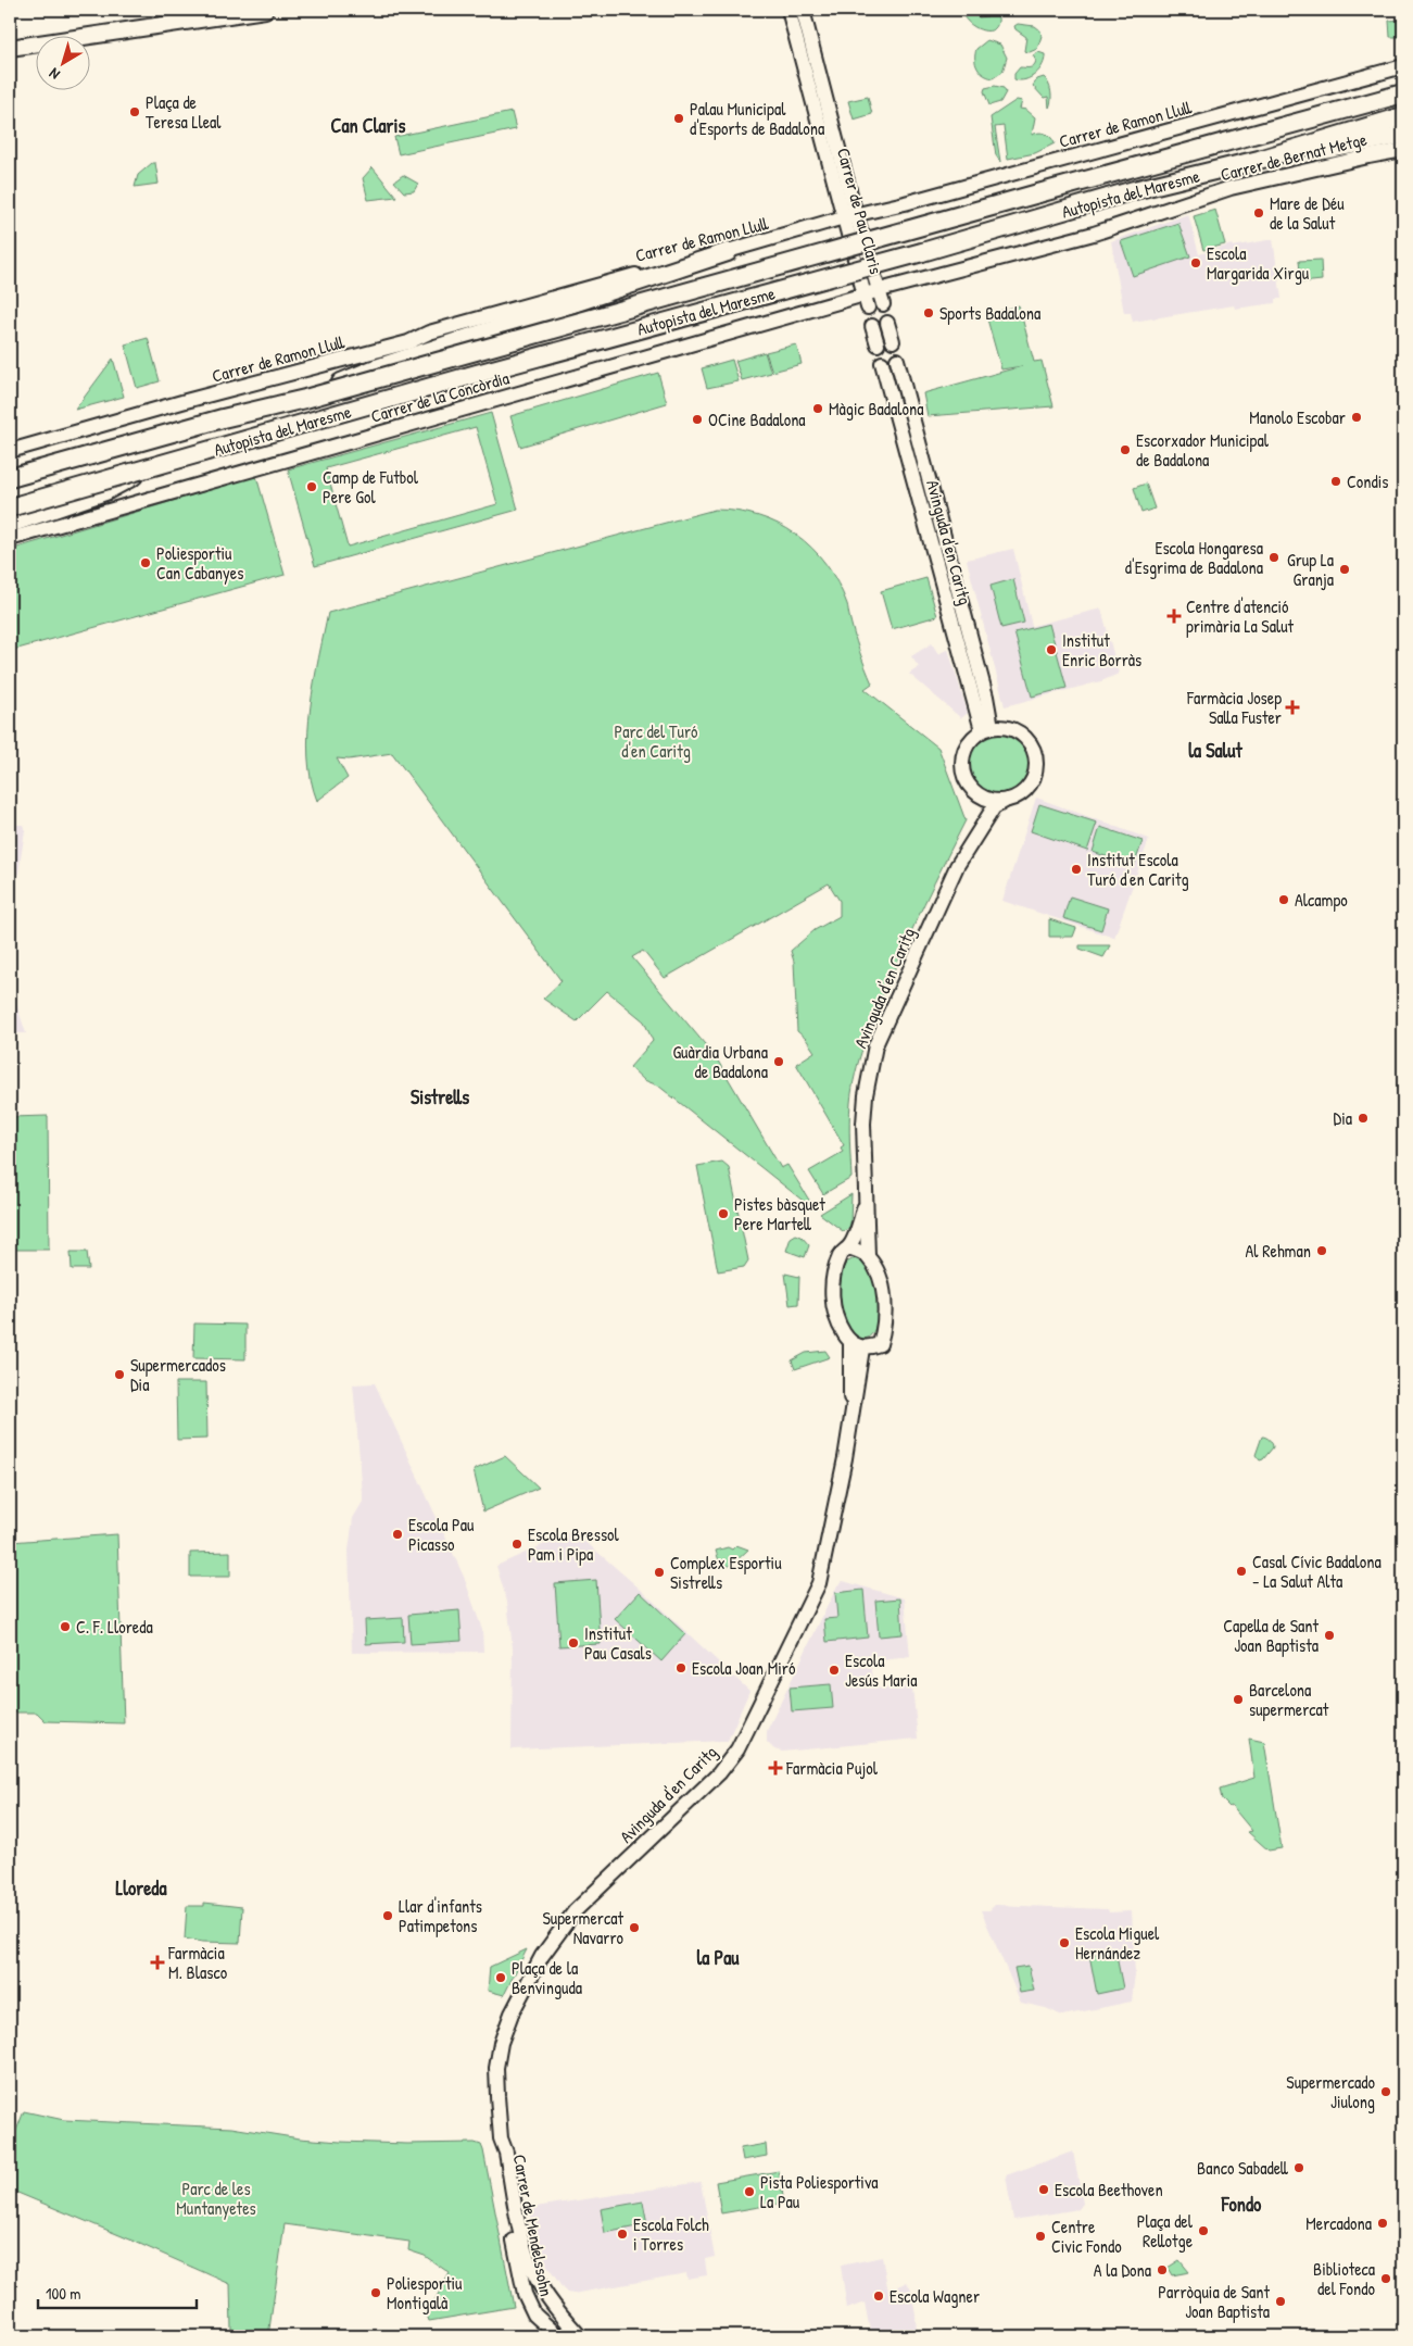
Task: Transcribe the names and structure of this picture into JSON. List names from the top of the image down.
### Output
{
  "streets": {
    "highway": ["Autopista del Maresme"],
    "street": [
      "Carrer de Ramon Llull",
      "Carrer de Bernat Metge",
      "Carrer de Pau Claris",
      "Carrer de la Concòrdia",
      "Avinguda d'en Caritg",
      "Carrer de Mendelssohn"
    ]
  },
  "crossings": [
    ["Carrer de Ramon Llull", "Carrer de Pau Claris"],
    ["Carrer de Bernat Metge", "Carrer de Pau Claris"],
    ["Carrer de Bernat Metge", "Carrer de la Concòrdia"],
    ["Autopista del Maresme", "Carrer de la Concòrdia"],
    ["Carrer de Pau Claris", "Carrer de la Concòrdia"],
    ["Avinguda d'en Caritg", "Carrer de Mendelssohn"]
  ],
  "districts": [
    "Can Claris",
    "la Salut",
    "Sistrells",
    "Lloreda",
    "la Pau",
    "Fondo"
  ],
  "parks": ["Parc del Turó d'en Caritg", "Parc de les Muntanyetes"],
  "places": {
    "other": [
      "Plaça de Teresa Lleal",
      "Palau Municipal d'Esports de Badalona",
      "Mare de Déu de la Salut",
      "Escola Margarida Xirgu",
      "Sports Badalona",
      "Màgic Badalona",
      "Manolo Escobar",
      "OCine Badalona",
      "Escorxador Municipal de Badalona",
      "Condis",
      "Camp de Futbol Pere Gol",
      "Escola Hongaresa d'Esgrima de Badalona",
      "Poliesportiu Can Cabanyes",
      "Grup La Granja",
      "Institut Enric Borràs",
      "Institut Escola Turó d'en Caritg",
      "Alcampo",
      "Guàrdia Urbana de Badalona",
      "Dia",
      "Pistes bàsquet Pere Martell",
      "Al Rehman",
      "Supermercados Dia",
      "Escola Pau Picasso",
      "Escola Bressol Pam i Pipa",
      "Casal Cívic Badalona - La Salut Alta",
      "Complex Esportiu Sistrells",
      "C. F. Lloreda",
      "Capella de Sant Joan Baptista",
      "Institut Pau Casals",
      "Escola Joan Miró",
      "Escola Jesús Maria",
      "Barcelona supermercat",
      "Llar d'infants Patimpetons",
      "Supermercat Navarro",
      "Escola Miguel Hernández",
      "Plaça de la Benvinguda",
      "Supermercado Jiulong",
      "Banco Sabadell",
      "Escola Beethoven",
      "Pista Poliesportiva La Pau",
      "Mercadona",
      "Plaça del Rellotge",
      "Escola Folch i Torres",
      "Centre Civic Fondo",
      "A la Dona",
      "Biblioteca del Fondo",
      "Poliesportiu Montigalà",
      "Escola Wagner",
      "Parròquia de Sant Joan Baptista"
    ],
    "health": [
      "Centre d'atenció primària La Salut",
      "Farmàcia Josep Salla Fuster",
      "Farmàcia Pujol",
      "Farmàcia M. Blasco"
    ]
  },
  "scale_bar": "100 m",
  "north": "bottom left"
}
